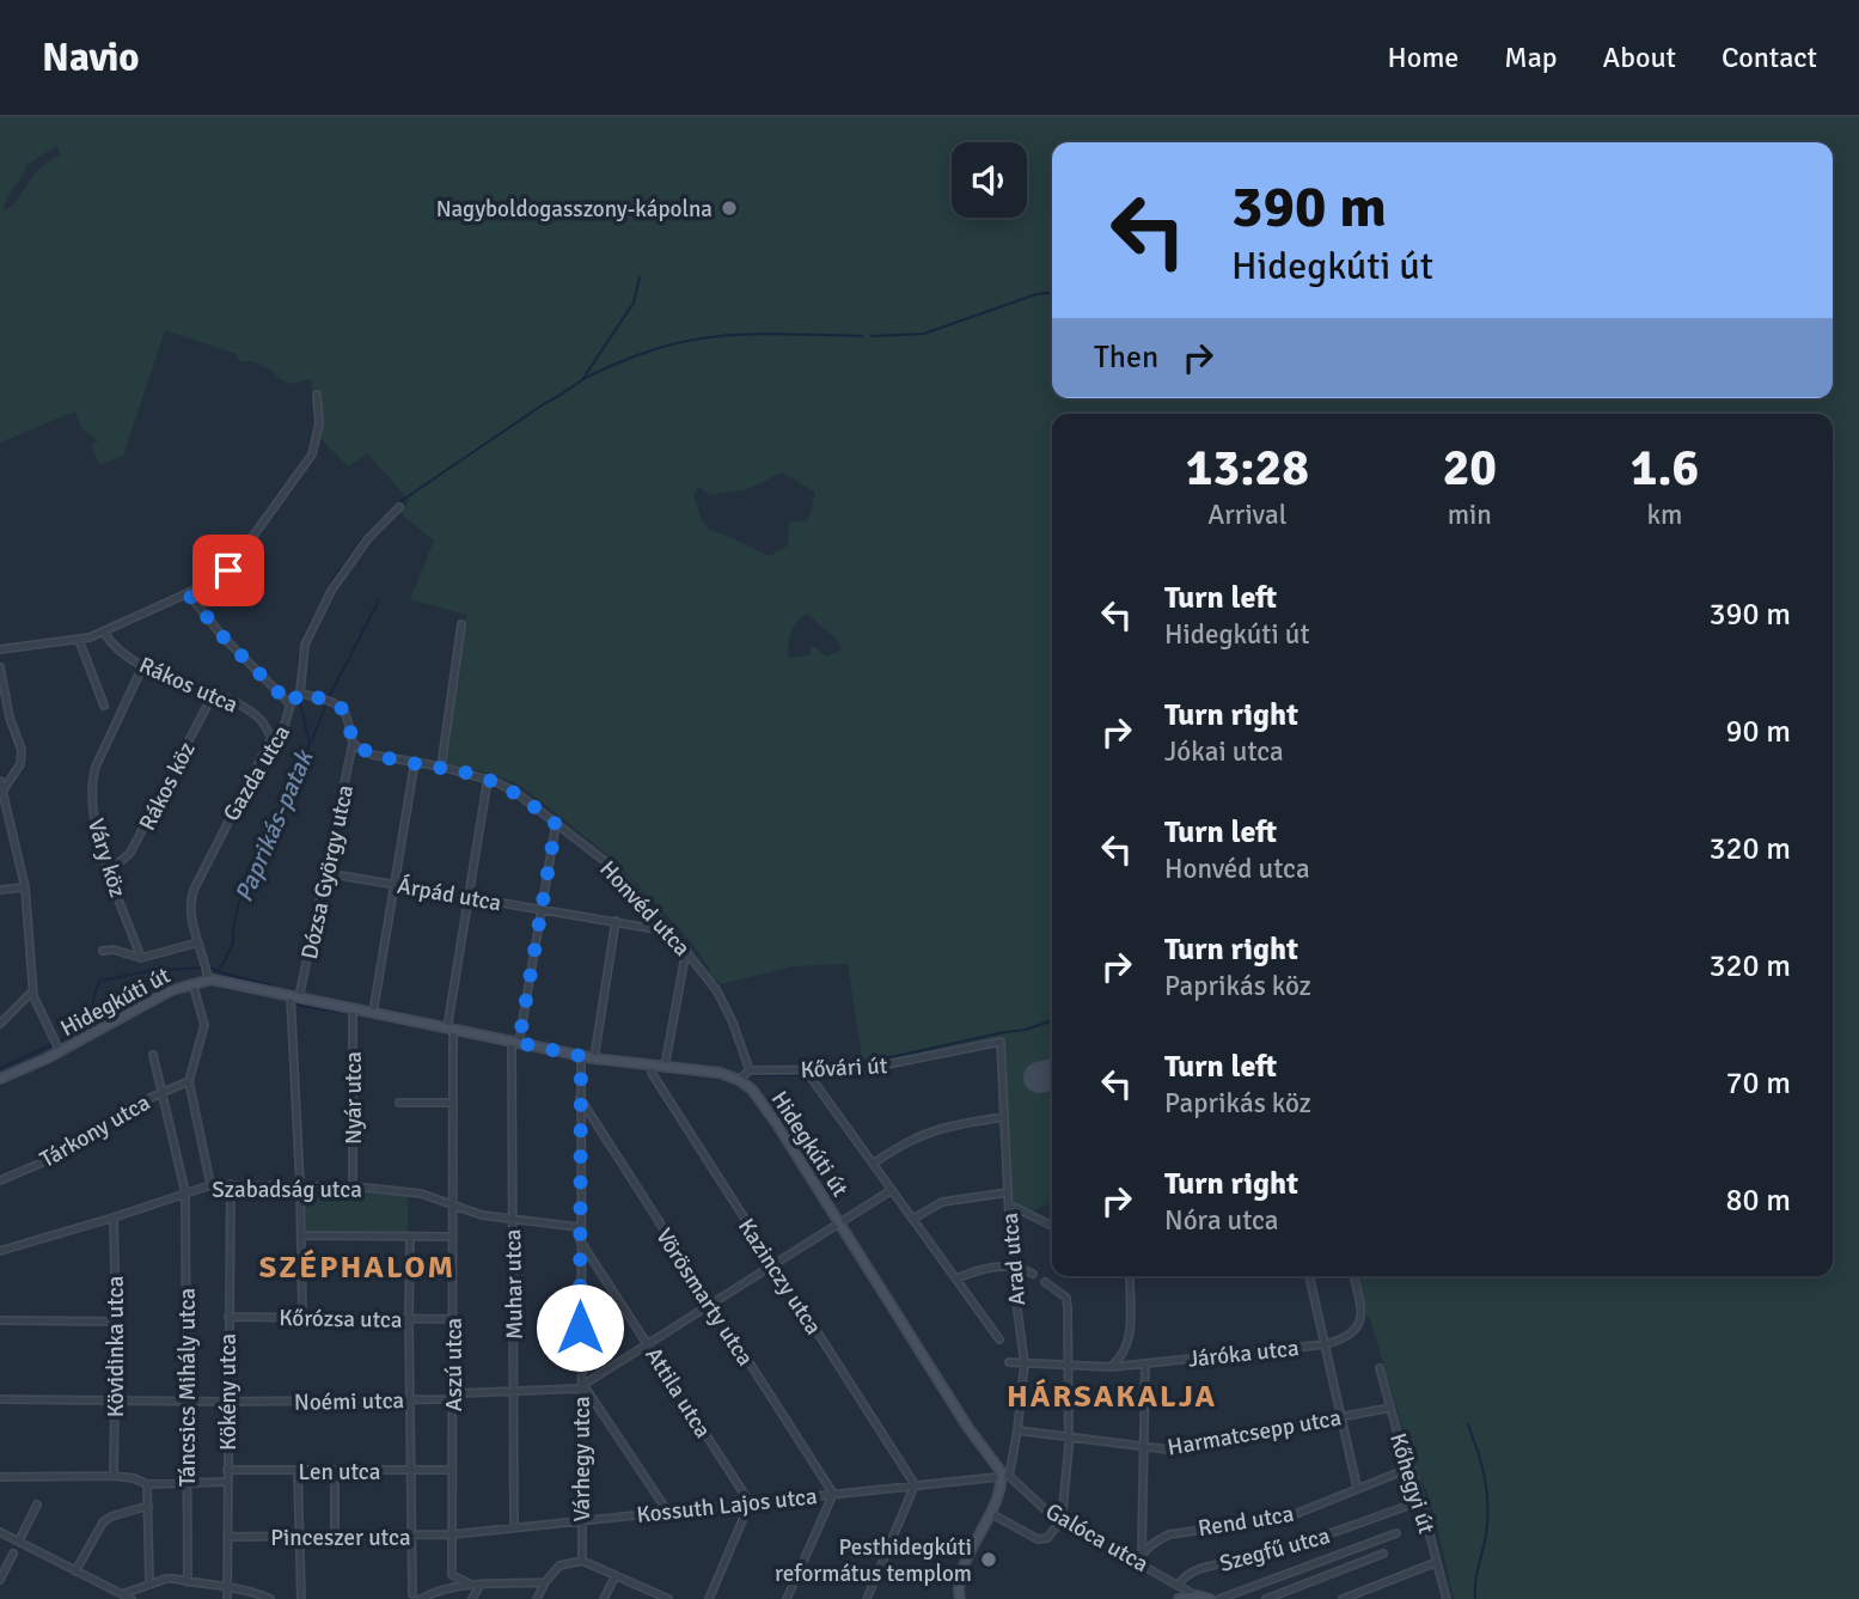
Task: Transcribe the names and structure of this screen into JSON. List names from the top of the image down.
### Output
{
  "streets": {
    "main road": ["Hidegkúti út"],
    "street": [
      "Rákos utca",
      "Gazda utca",
      "Rákos köz",
      "Váry köz",
      "Dózsa György utca",
      "Árpád utca",
      "Honvéd utca",
      "Kővári út",
      "Nyár utca",
      "Tárkony utca",
      "Szabadság utca",
      "Arad utca",
      "Kazinczy utca",
      "Muhar utca",
      "Vörösmarty utca",
      "Kőrózsa utca",
      "Kövidinka utca",
      "Járóka utca",
      "Aszú utca",
      "Táncsics Mihály utca",
      "Kökény utca",
      "Attila utca",
      "Noémi utca",
      "Harmatcsepp utca",
      "Várhegy utca",
      "Len utca",
      "Kőhegyi út",
      "Kossuth Lajos utca",
      "Rend utca",
      "Pinceszer utca",
      "Galóca utca",
      "Szegfű utca"
    ]
  },
  "crossings": [
    ["Rákos utca", "Gazda utca"],
    ["Rákos utca", "Rákos köz"],
    ["Rákos utca", "Váry köz"],
    ["Gazda utca", "Hidegkúti út"],
    ["Rákos köz", "Váry köz"],
    ["Dózsa György utca", "Árpád utca"],
    ["Dózsa György utca", "Honvéd utca"],
    ["Dózsa György utca", "Hidegkúti út"],
    ["Dózsa György utca", "Szabadság utca"],
    ["Dózsa György utca", "Kőrózsa utca"],
    ["Árpád utca", "Honvéd utca"],
    ["Árpád utca", "Muhar utca"],
    ["Árpád utca", "Aszú utca"],
    ["Honvéd utca", "Kővári út"],
    ["Honvéd utca", "Muhar utca"],
    ["Honvéd utca", "Aszú utca"],
    ["Hidegkúti út", "Nyár utca"],
    ["Hidegkúti út", "Arad utca"],
    ["Hidegkúti út", "Kazinczy utca"],
    ["Hidegkúti út", "Muhar utca"],
    ["Hidegkúti út", "Aszú utca"],
    ["Hidegkúti út", "Várhegy utca"],
    ["Hidegkúti út", "Kossuth Lajos utca"],
    ["Hidegkúti út", "Galóca utca"],
    ["Kővári út", "Arad utca"],
    ["Nyár utca", "Szabadság utca"],
    ["Tárkony utca", "Táncsics Mihály utca"],
    ["Szabadság utca", "Muhar utca"],
    ["Szabadság utca", "Kövidinka utca"],
    ["Szabadság utca", "Aszú utca"],
    ["Szabadság utca", "Táncsics Mihály utca"],
    ["Szabadság utca", "Kökény utca"],
    ["Szabadság utca", "Várhegy utca"],
    ["Arad utca", "Járóka utca"],
    ["Arad utca", "Harmatcsepp utca"],
    ["Arad utca", "Kossuth Lajos utca"],
    ["Arad utca", "Galóca utca"],
    ["Kazinczy utca", "Kossuth Lajos utca"],
    ["Muhar utca", "Noémi utca"],
    ["Muhar utca", "Kossuth Lajos utca"],
    ["Vörösmarty utca", "Várhegy utca"],
    ["Vörösmarty utca", "Kossuth Lajos utca"],
    ["Kőrózsa utca", "Aszú utca"],
    ["Kőrózsa utca", "Kökény utca"],
    ["Kövidinka utca", "Noémi utca"],
    ["Aszú utca", "Noémi utca"],
    ["Aszú utca", "Len utca"],
    ["Aszú utca", "Kossuth Lajos utca"],
    ["Aszú utca", "Pinceszer utca"],
    ["Táncsics Mihály utca", "Noémi utca"],
    ["Kökény utca", "Noémi utca"],
    ["Kökény utca", "Len utca"],
    ["Kökény utca", "Pinceszer utca"],
    ["Attila utca", "Várhegy utca"],
    ["Attila utca", "Kossuth Lajos utca"],
    ["Noémi utca", "Várhegy utca"],
    ["Harmatcsepp utca", "Kőhegyi út"],
    ["Várhegy utca", "Kossuth Lajos utca"],
    ["Kőhegyi út", "Rend utca"],
    ["Kőhegyi út", "Szegfű utca"],
    ["Kossuth Lajos utca", "Pinceszer utca"],
    ["Kossuth Lajos utca", "Galóca utca"],
    ["Rend utca", "Galóca utca"],
    ["Galóca utca", "Szegfű utca"]
  ],
  "districts": ["SZÉPHALOM", "HÁRSAKALJA"],
  "water": ["Paprikás-patak"],
  "places": ["Nagyboldogasszony-kápolna", "Pesthidegkúti református templom"],
  "page": {
    "header": "Navio",
    "nav": [
      "Home",
      "Map",
      "About",
      "Contact"
    ],
    "turn": ["390 m", "Hidegkúti út"],
    "then": "Then",
    "eta": [
      "13:28",
      "Arrival",
      "20",
      "min",
      "1.6",
      "km"
    ],
    "list": [
      {
        "name": "Turn left",
        "note": "Hidegkúti út",
        "value": "390 m"
      },
      {
        "name": "Turn right",
        "note": "Jókai utca",
        "value": "90 m"
      },
      {
        "name": "Turn left",
        "note": "Honvéd utca",
        "value": "320 m"
      },
      {
        "name": "Turn right",
        "note": "Paprikás köz",
        "value": "320 m"
      },
      {
        "name": "Turn left",
        "note": "Paprikás köz",
        "value": "70 m"
      },
      {
        "name": "Turn right",
        "note": "Nóra utca",
        "value": "80 m"
      }
    ]
  }
}
